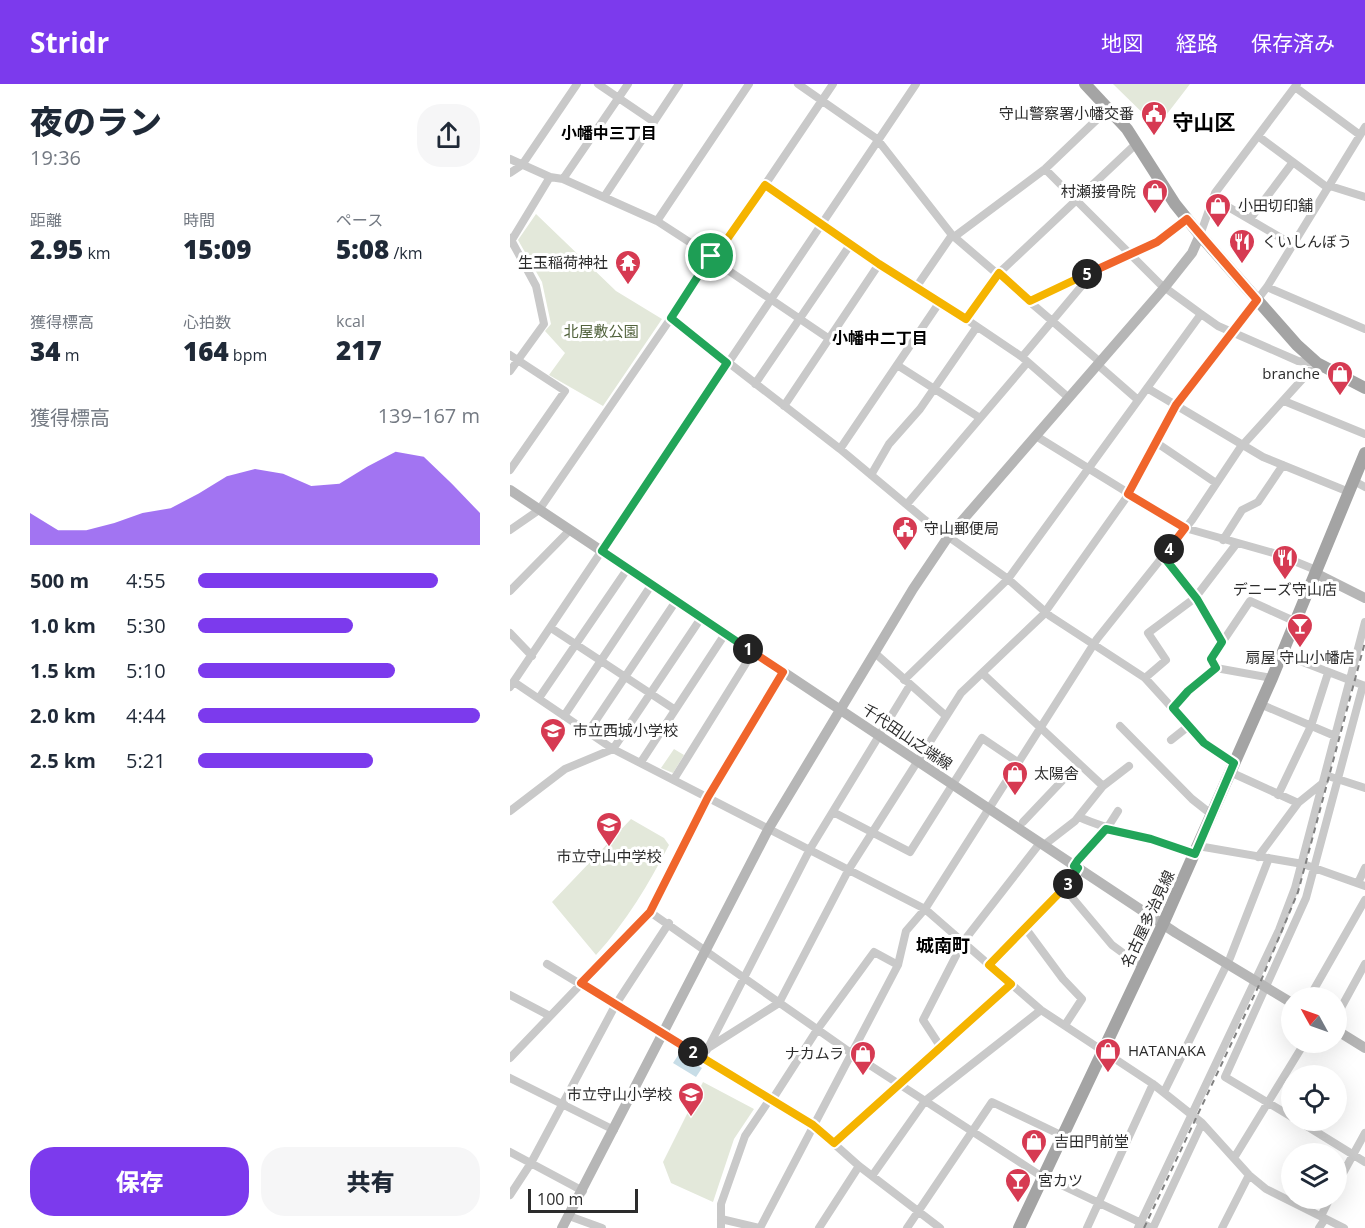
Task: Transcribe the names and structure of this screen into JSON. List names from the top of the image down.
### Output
{
  "streets": {
    "main road": ["名古屋多治見線"],
    "street": ["千代田山之端線"]
  },
  "crossings": [
    ["千代田山之端線", "名古屋多治見線"]
  ],
  "districts": [
    "守山区",
    "小幡中三丁目",
    "小幡中二丁目",
    "城南町"
  ],
  "parks": ["北屋敷公園"],
  "places": {
    "public building": ["守山警察署小幡交番", "守山郵便局"],
    "shop": [
      "村瀬接骨院",
      "小田切印舗",
      "branche",
      "太陽舎",
      "HATANAKA",
      "ナカムラ",
      "吉田門前堂"
    ],
    "restaurant": ["くいしんぼう", "デニーズ守山店"],
    "temple": ["生玉稲荷神社"],
    "bar": ["扇屋 守山小幡店", "宮カツ"],
    "school or university": ["市立西城小学校", "市立守山中学校", "市立守山小学校"]
  },
  "scale_bar": "100 m",
  "north": "top left",
  "page": {
    "header": "Stridr",
    "nav": ["地図", "経路", "保存済み"],
    "heading": ["夜のラン", "19:36"],
    "stats": [
      ["距離", "2.95 km"],
      ["時間", "15:09"],
      ["ペース", "5:08 /km"],
      ["獲得標高", "34 m"],
      ["心拍数", "164 bpm"],
      ["kcal", "217"]
    ],
    "pins": [
      "5",
      "4",
      "1",
      "3",
      "2"
    ],
    "chart": ["獲得標高", "139–167 m"],
    "list": [
      {
        "name": "500 m",
        "note": "4:55"
      },
      {
        "name": "1.0 km",
        "note": "5:30"
      },
      {
        "name": "1.5 km",
        "note": "5:10"
      },
      {
        "name": "2.0 km",
        "note": "4:44"
      },
      {
        "name": "2.5 km",
        "note": "5:21"
      }
    ],
    "buttons": ["保存", "共有"],
    "scale": "100 m"
  }
}
